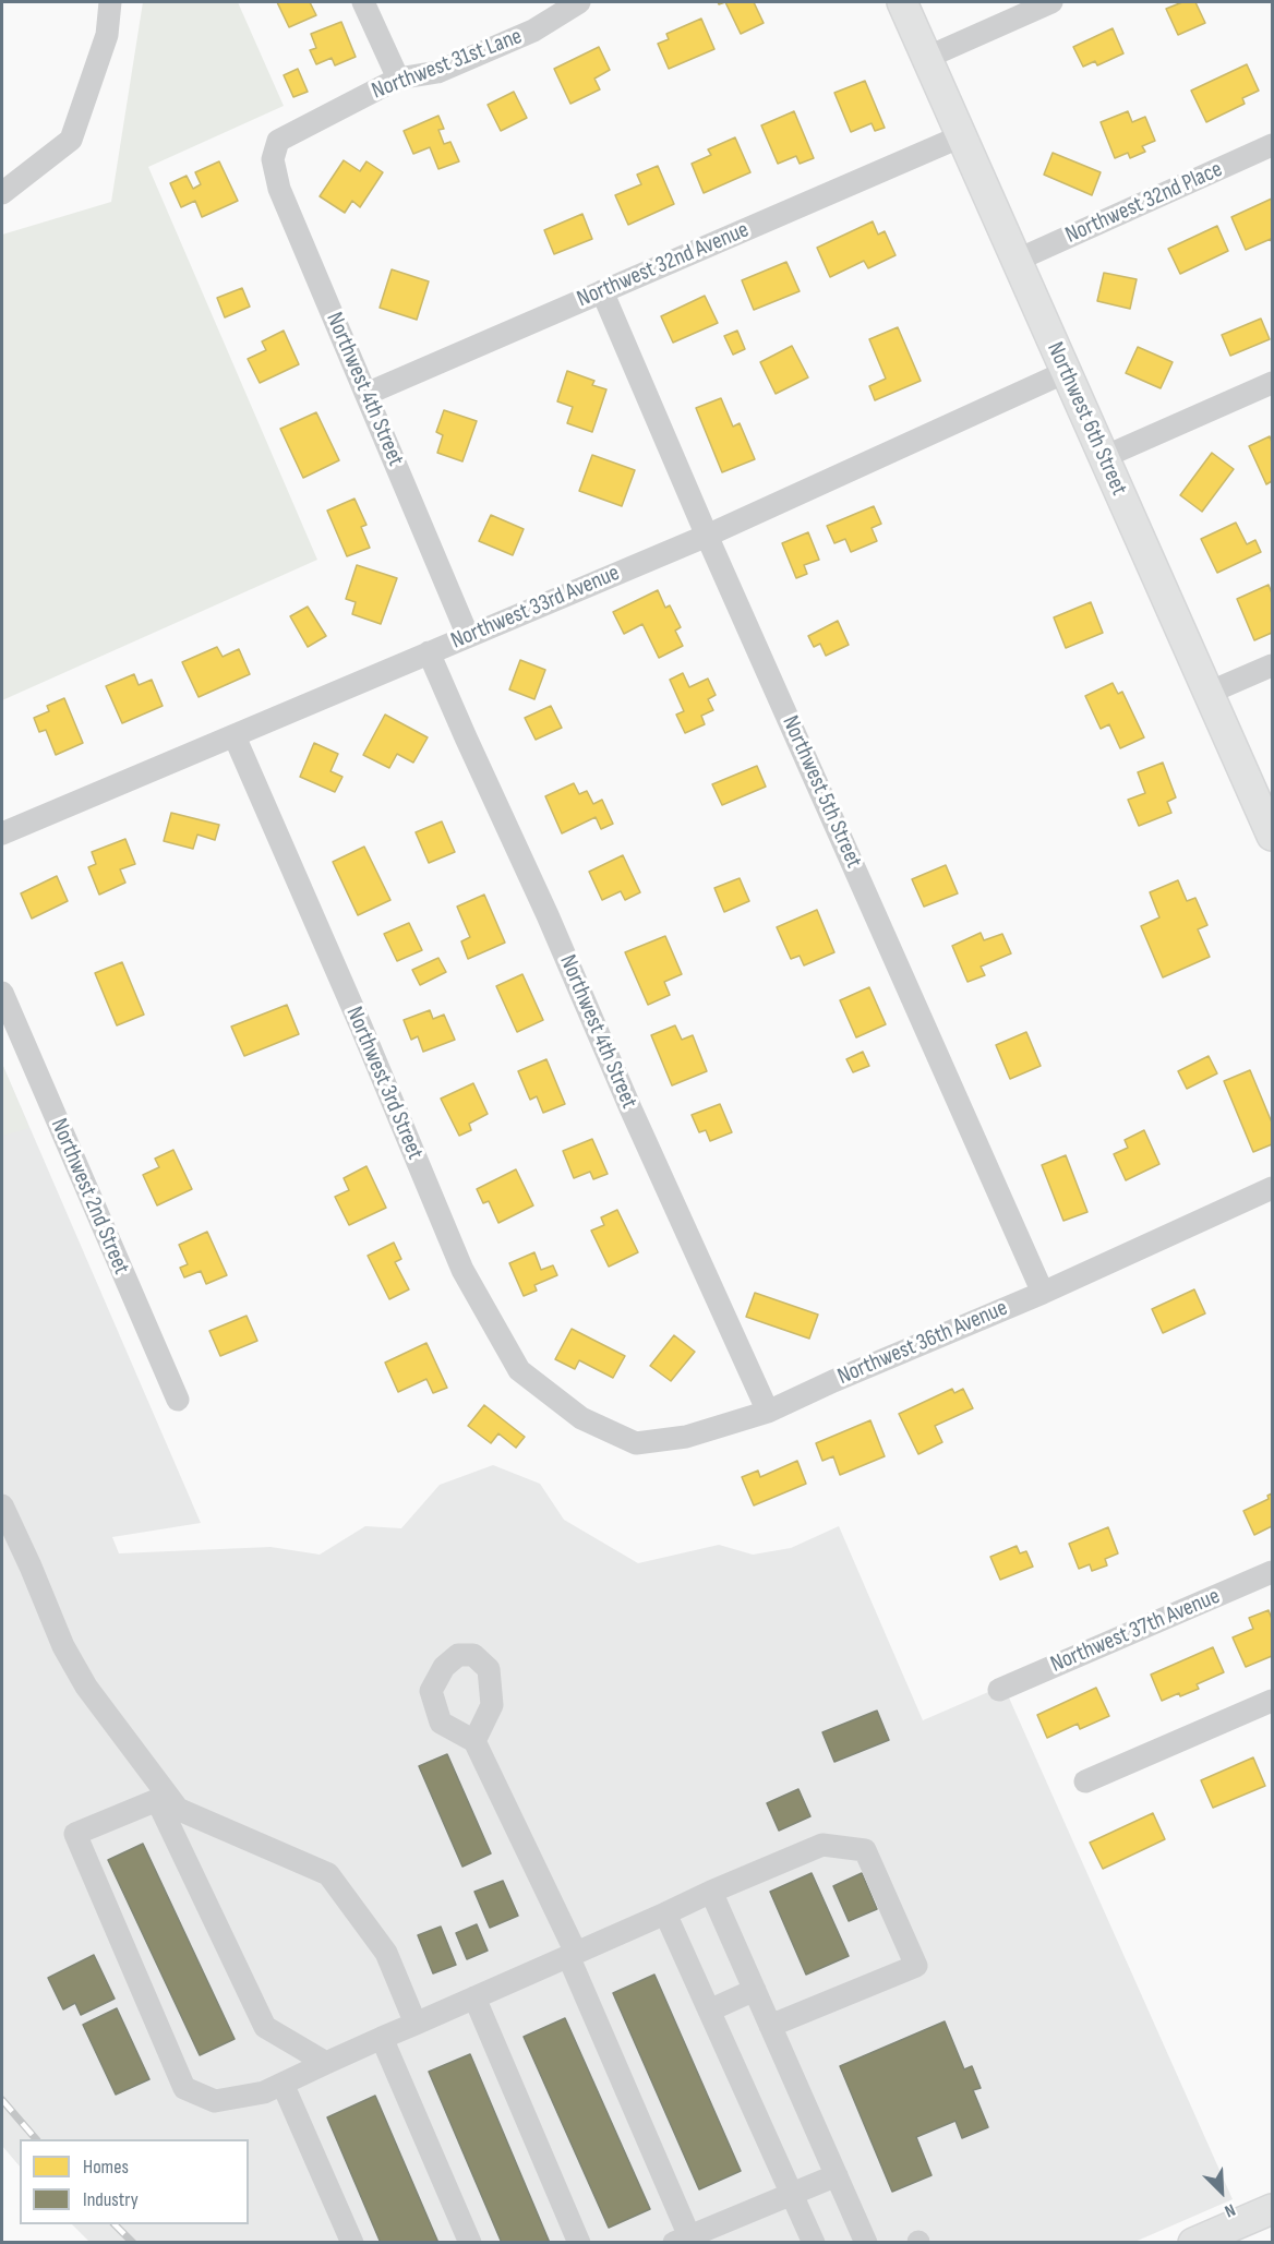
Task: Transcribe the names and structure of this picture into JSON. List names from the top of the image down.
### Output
{
  "streets": {
    "main road": ["Northwest 6th Street"],
    "street": [
      "Northwest 31st Lane",
      "Northwest 32nd Place",
      "Northwest 32nd Avenue",
      "Northwest 4th Street",
      "Northwest 33rd Avenue",
      "Northwest 5th Street",
      "Northwest 3rd Street",
      "Northwest 2nd Street",
      "Northwest 36th Avenue",
      "Northwest 37th Avenue"
    ]
  },
  "crossings": [
    ["Northwest 31st Lane", "Northwest 4th Street"],
    ["Northwest 32nd Place", "Northwest 6th Street"],
    ["Northwest 32nd Avenue", "Northwest 4th Street"],
    ["Northwest 32nd Avenue", "Northwest 6th Street"],
    ["Northwest 32nd Avenue", "Northwest 5th Street"],
    ["Northwest 4th Street", "Northwest 33rd Avenue"],
    ["Northwest 4th Street", "Northwest 36th Avenue"],
    ["Northwest 6th Street", "Northwest 33rd Avenue"],
    ["Northwest 33rd Avenue", "Northwest 5th Street"],
    ["Northwest 33rd Avenue", "Northwest 3rd Street"],
    ["Northwest 5th Street", "Northwest 36th Avenue"],
    ["Northwest 3rd Street", "Northwest 36th Avenue"]
  ],
  "legend": ["Homes", "Industry"],
  "north": "bottom right"
}
